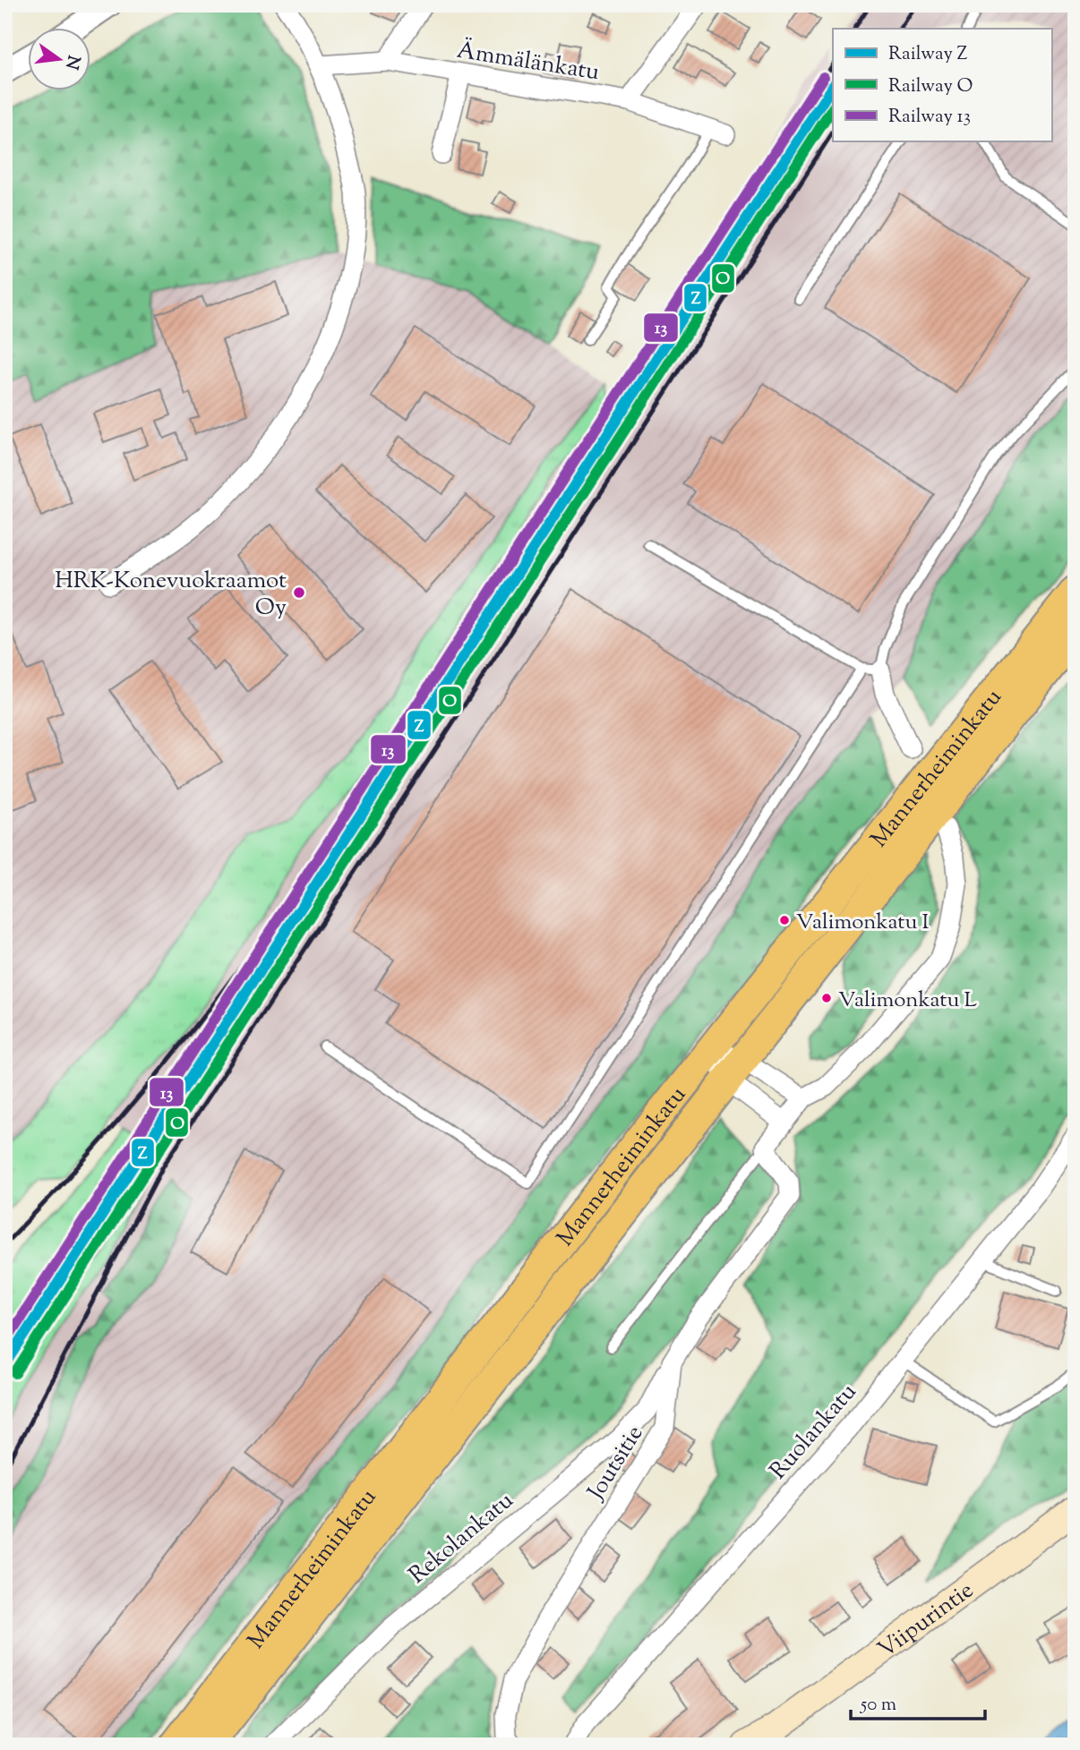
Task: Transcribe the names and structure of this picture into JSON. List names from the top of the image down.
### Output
{
  "streets": {
    "main road": ["Mannerheiminkatu", "Viipurintie"],
    "street": [
      "Ämmälänkatu",
      "Ruolankatu",
      "Joutsitie",
      "Rekolankatu"
    ]
  },
  "crossings": [
    ["Joutsitie", "Rekolankatu"]
  ],
  "places": ["HRK-Konevuokraamot Oy", "Valimonkatu I", "Valimonkatu L"],
  "lines": ["rail line 13", "rail line Z", "rail line O"],
  "legend": ["Railway Z", "Railway O", "Railway 13"],
  "scale_bar": "50 m",
  "north": "right"
}
